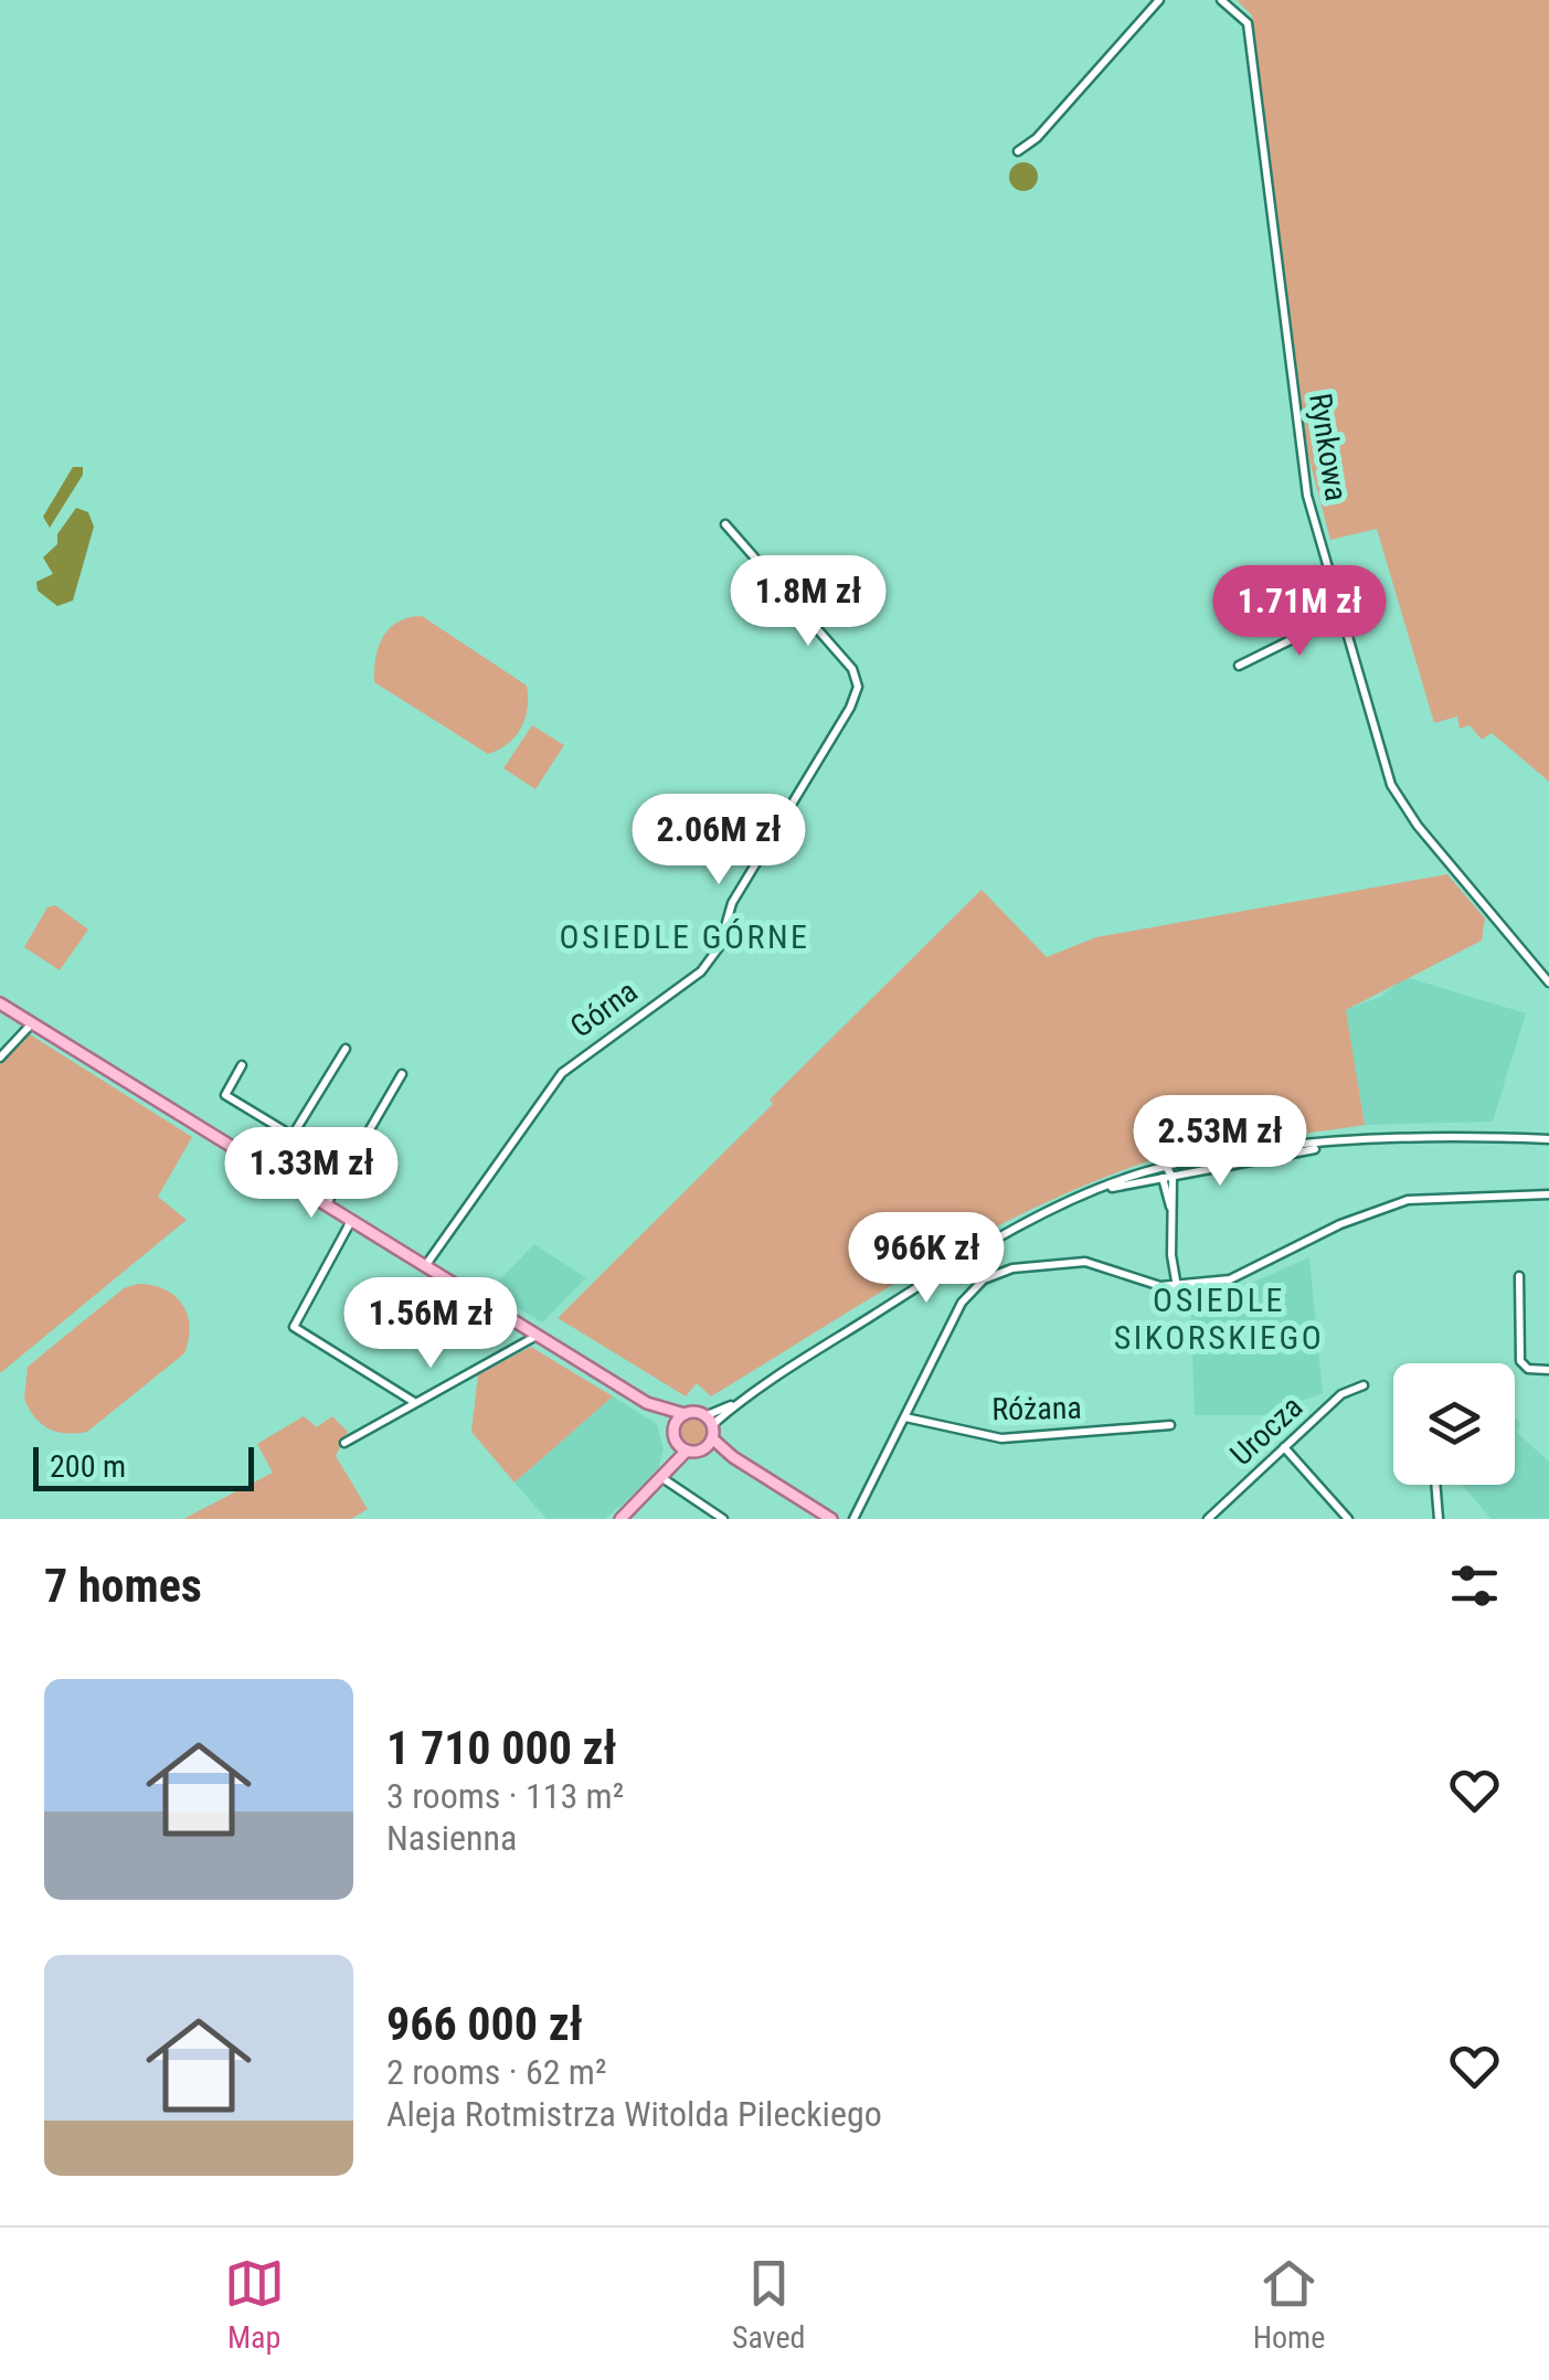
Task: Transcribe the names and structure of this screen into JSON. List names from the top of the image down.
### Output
{
  "streets": {
    "street": [
      "Rynkowa",
      "Górna",
      "Różana",
      "Urocza"
    ]
  },
  "districts": ["OSIEDLE GÓRNE", "OSIEDLE SIKORSKIEGO"],
  "scale_bar": "200 m",
  "page": {
    "price": [
      "1.8M zł",
      "1.71M zł",
      "2.06M zł",
      "2.53M zł",
      "1.33M zł",
      "966K zł",
      "1.56M zł"
    ],
    "scale": "200 m",
    "heading": "7 homes",
    "list": [
      {
        "name": "1 710 000 zł",
        "note": "3 rooms · 113 m² · Nasienna"
      },
      {
        "name": "966 000 zł",
        "note": "2 rooms · 62 m² · Aleja Rotmistrza Witolda Pileckiego"
      }
    ],
    "tabs": ["Map", "Saved", "Home"]
  }
}
